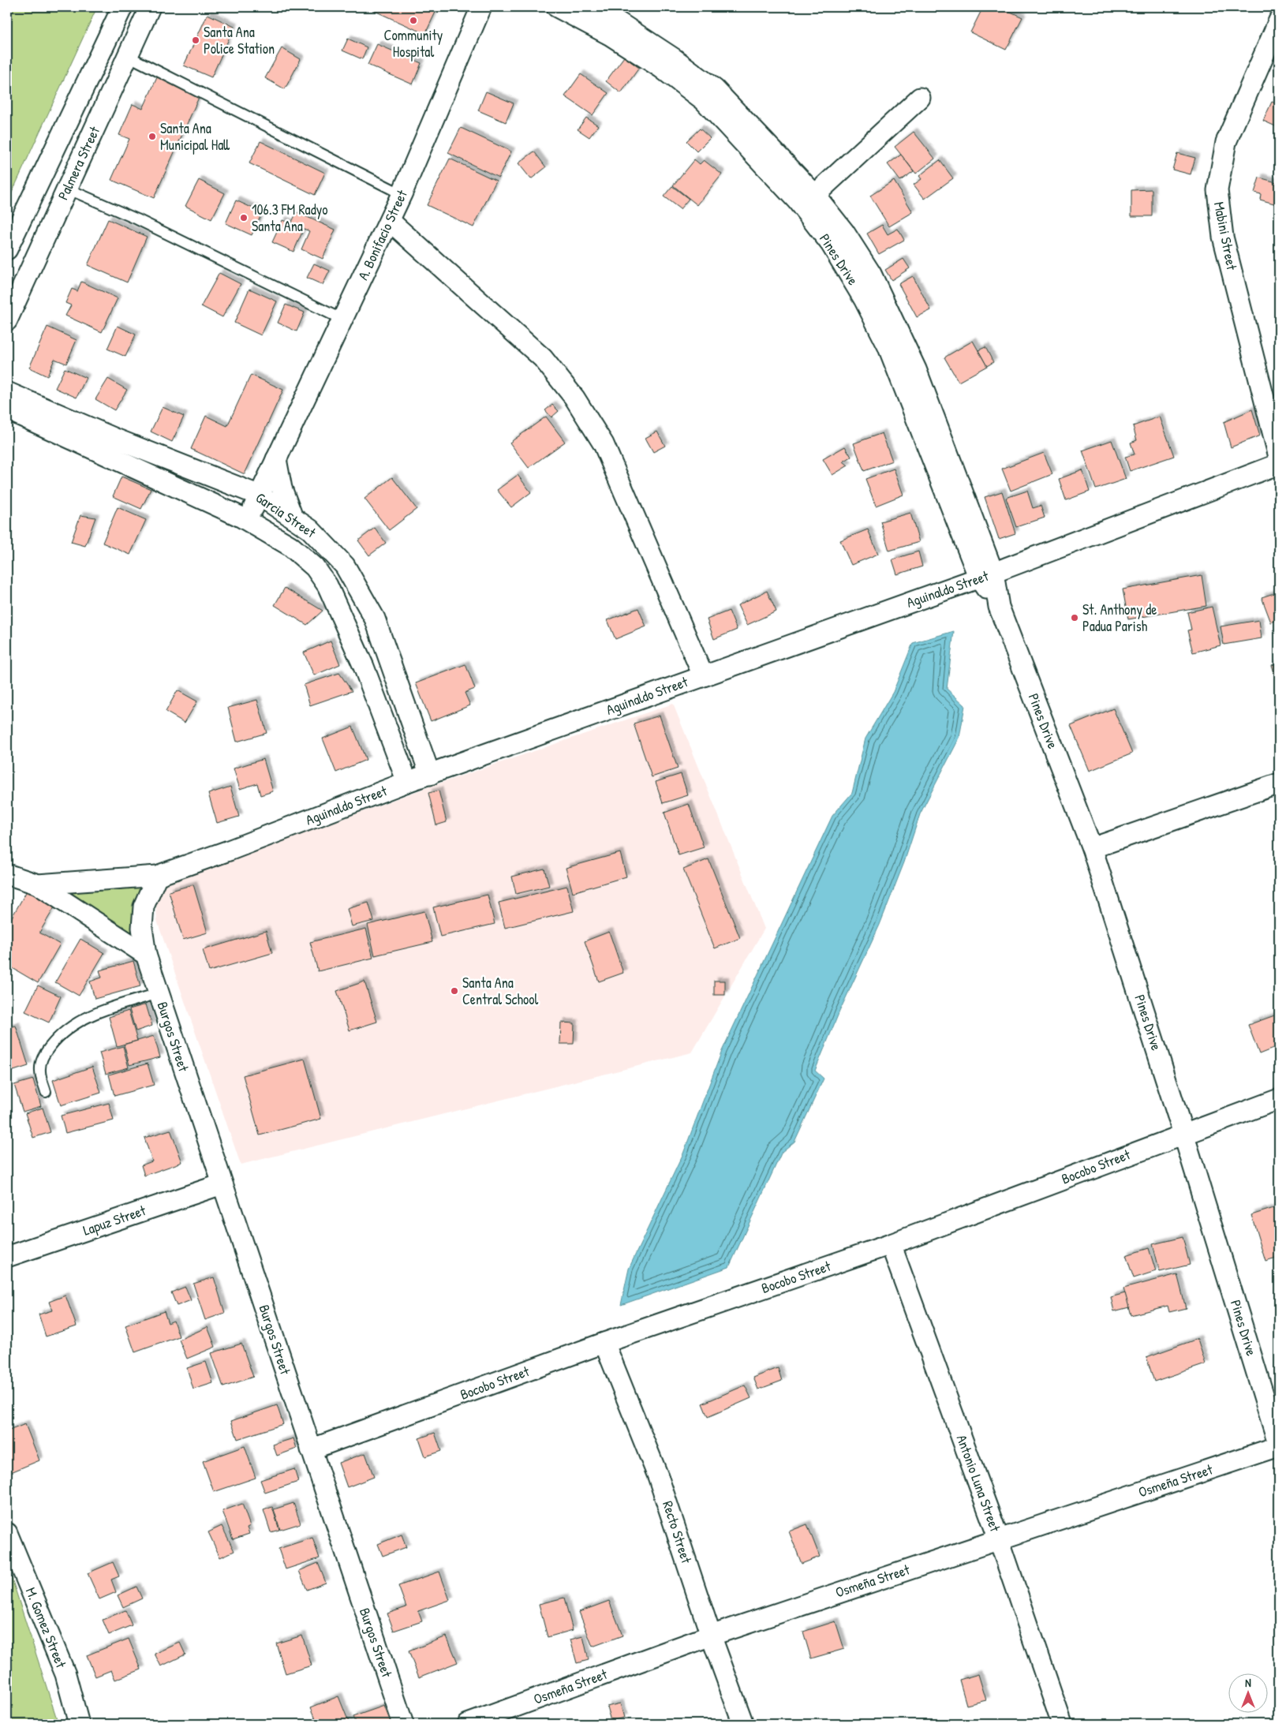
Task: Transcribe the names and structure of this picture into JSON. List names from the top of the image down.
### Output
{
  "streets": {
    "street": [
      "Palmera Street",
      "A. Bonifacio Street",
      "Mabini Street",
      "Pines Drive",
      "Garcia Street",
      "Aguinaldo Street",
      "Burgos Street",
      "Bocobo Street",
      "Lapuz Street",
      "Osmeña Street",
      "Antonio Luna Street",
      "Recto Street",
      "M. Gomez Street"
    ]
  },
  "crossings": [
    ["A. Bonifacio Street", "Garcia Street"],
    ["Pines Drive", "Aguinaldo Street"],
    ["Pines Drive", "Bocobo Street"],
    ["Pines Drive", "Osmeña Street"],
    ["Garcia Street", "Aguinaldo Street"],
    ["Aguinaldo Street", "Burgos Street"],
    ["Burgos Street", "Bocobo Street"],
    ["Burgos Street", "Lapuz Street"],
    ["Bocobo Street", "Antonio Luna Street"],
    ["Bocobo Street", "Recto Street"],
    ["Osmeña Street", "Antonio Luna Street"],
    ["Osmeña Street", "Recto Street"]
  ],
  "places": [
    "Community Hospital",
    "Santa Ana Police Station",
    "Santa Ana Municipal Hall",
    "106.3 FM Radyo Santa Ana",
    "St. Anthony de Padua Parish",
    "Santa Ana Central School"
  ],
  "north": "top"
}
